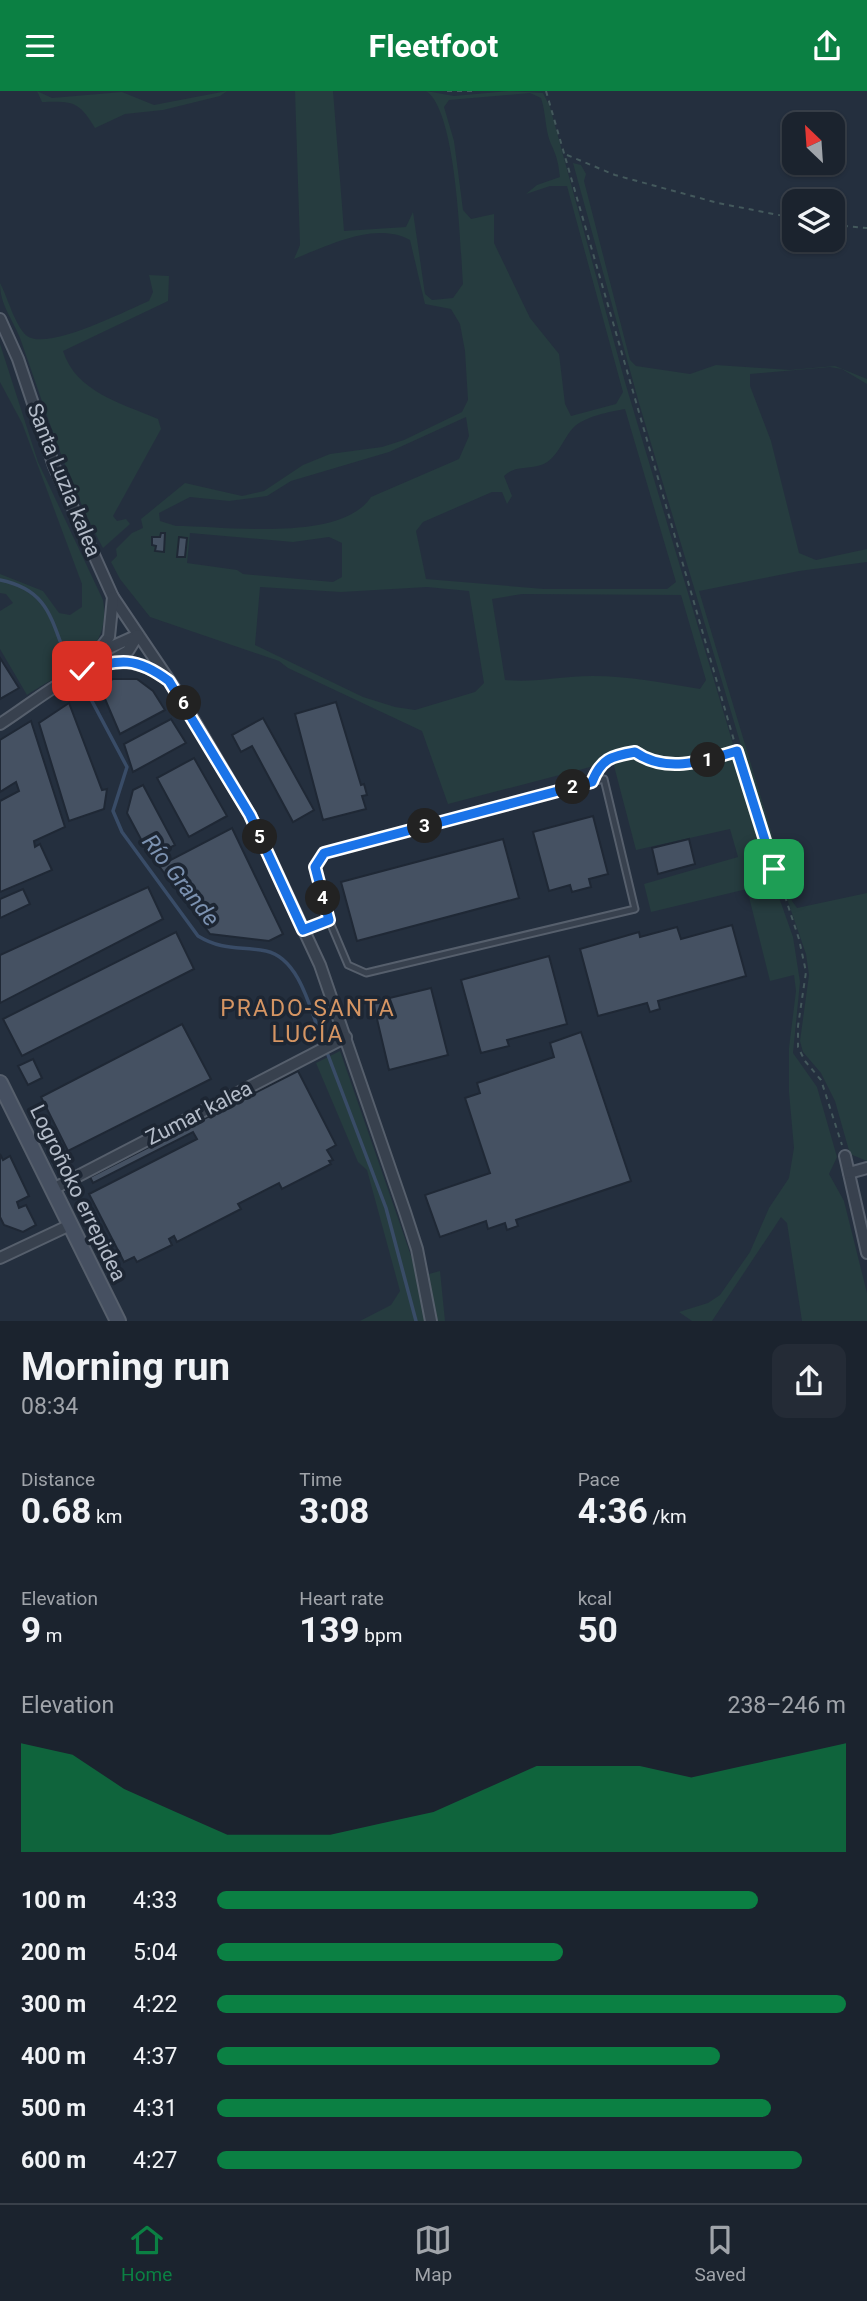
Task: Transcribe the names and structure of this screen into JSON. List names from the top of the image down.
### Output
{
  "streets": {
    "main road": ["Logroñoko errepidea"],
    "street": ["Santa Luzia kalea", "Zumar kalea"]
  },
  "crossings": [
    ["Santa Luzia kalea", "Zumar kalea"],
    ["Zumar kalea", "Logroñoko errepidea"]
  ],
  "districts": ["PRADO-SANTA LUCÍA"],
  "water": ["Río Grande"],
  "north": "top left",
  "page": {
    "header": "Fleetfoot",
    "pins": [
      "6",
      "1",
      "2",
      "3",
      "5",
      "4"
    ],
    "heading": ["Morning run", "08:34"],
    "stats": [
      ["Distance", "0.68 km"],
      ["Time", "3:08"],
      ["Pace", "4:36 /km"],
      ["Elevation", "9 m"],
      ["Heart rate", "139 bpm"],
      ["kcal", "50"]
    ],
    "chart": ["Elevation", "238–246 m"],
    "list": [
      {
        "name": "100 m",
        "note": "4:33"
      },
      {
        "name": "200 m",
        "note": "5:04"
      },
      {
        "name": "300 m",
        "note": "4:22"
      },
      {
        "name": "400 m",
        "note": "4:37"
      },
      {
        "name": "500 m",
        "note": "4:31"
      },
      {
        "name": "600 m",
        "note": "4:27"
      }
    ],
    "tabs": ["Home", "Map", "Saved"]
  }
}
